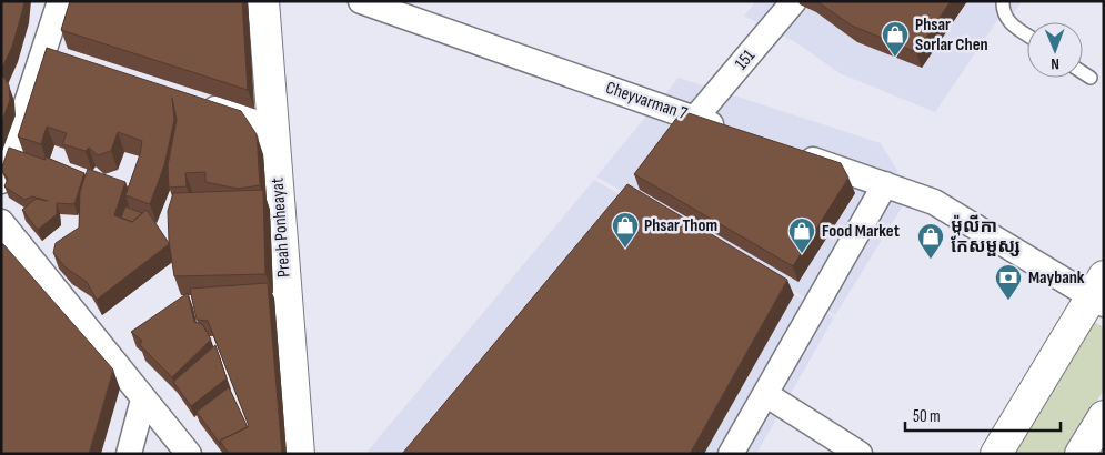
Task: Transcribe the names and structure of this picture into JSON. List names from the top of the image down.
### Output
{
  "streets": {
    "street": ["151", "Cheyvarman 7", "Preah Ponheayat"]
  },
  "crossings": [
    ["151", "Cheyvarman 7"]
  ],
  "places": {
    "shop": [
      "Phsar Sorlar Chen",
      "Phsar Thom",
      "Food Market",
      "ម៉ូលីកា កែសម្ផស្ស"
    ],
    "bank": ["Maybank"]
  },
  "scale_bar": "50 m",
  "north": "bottom"
}
